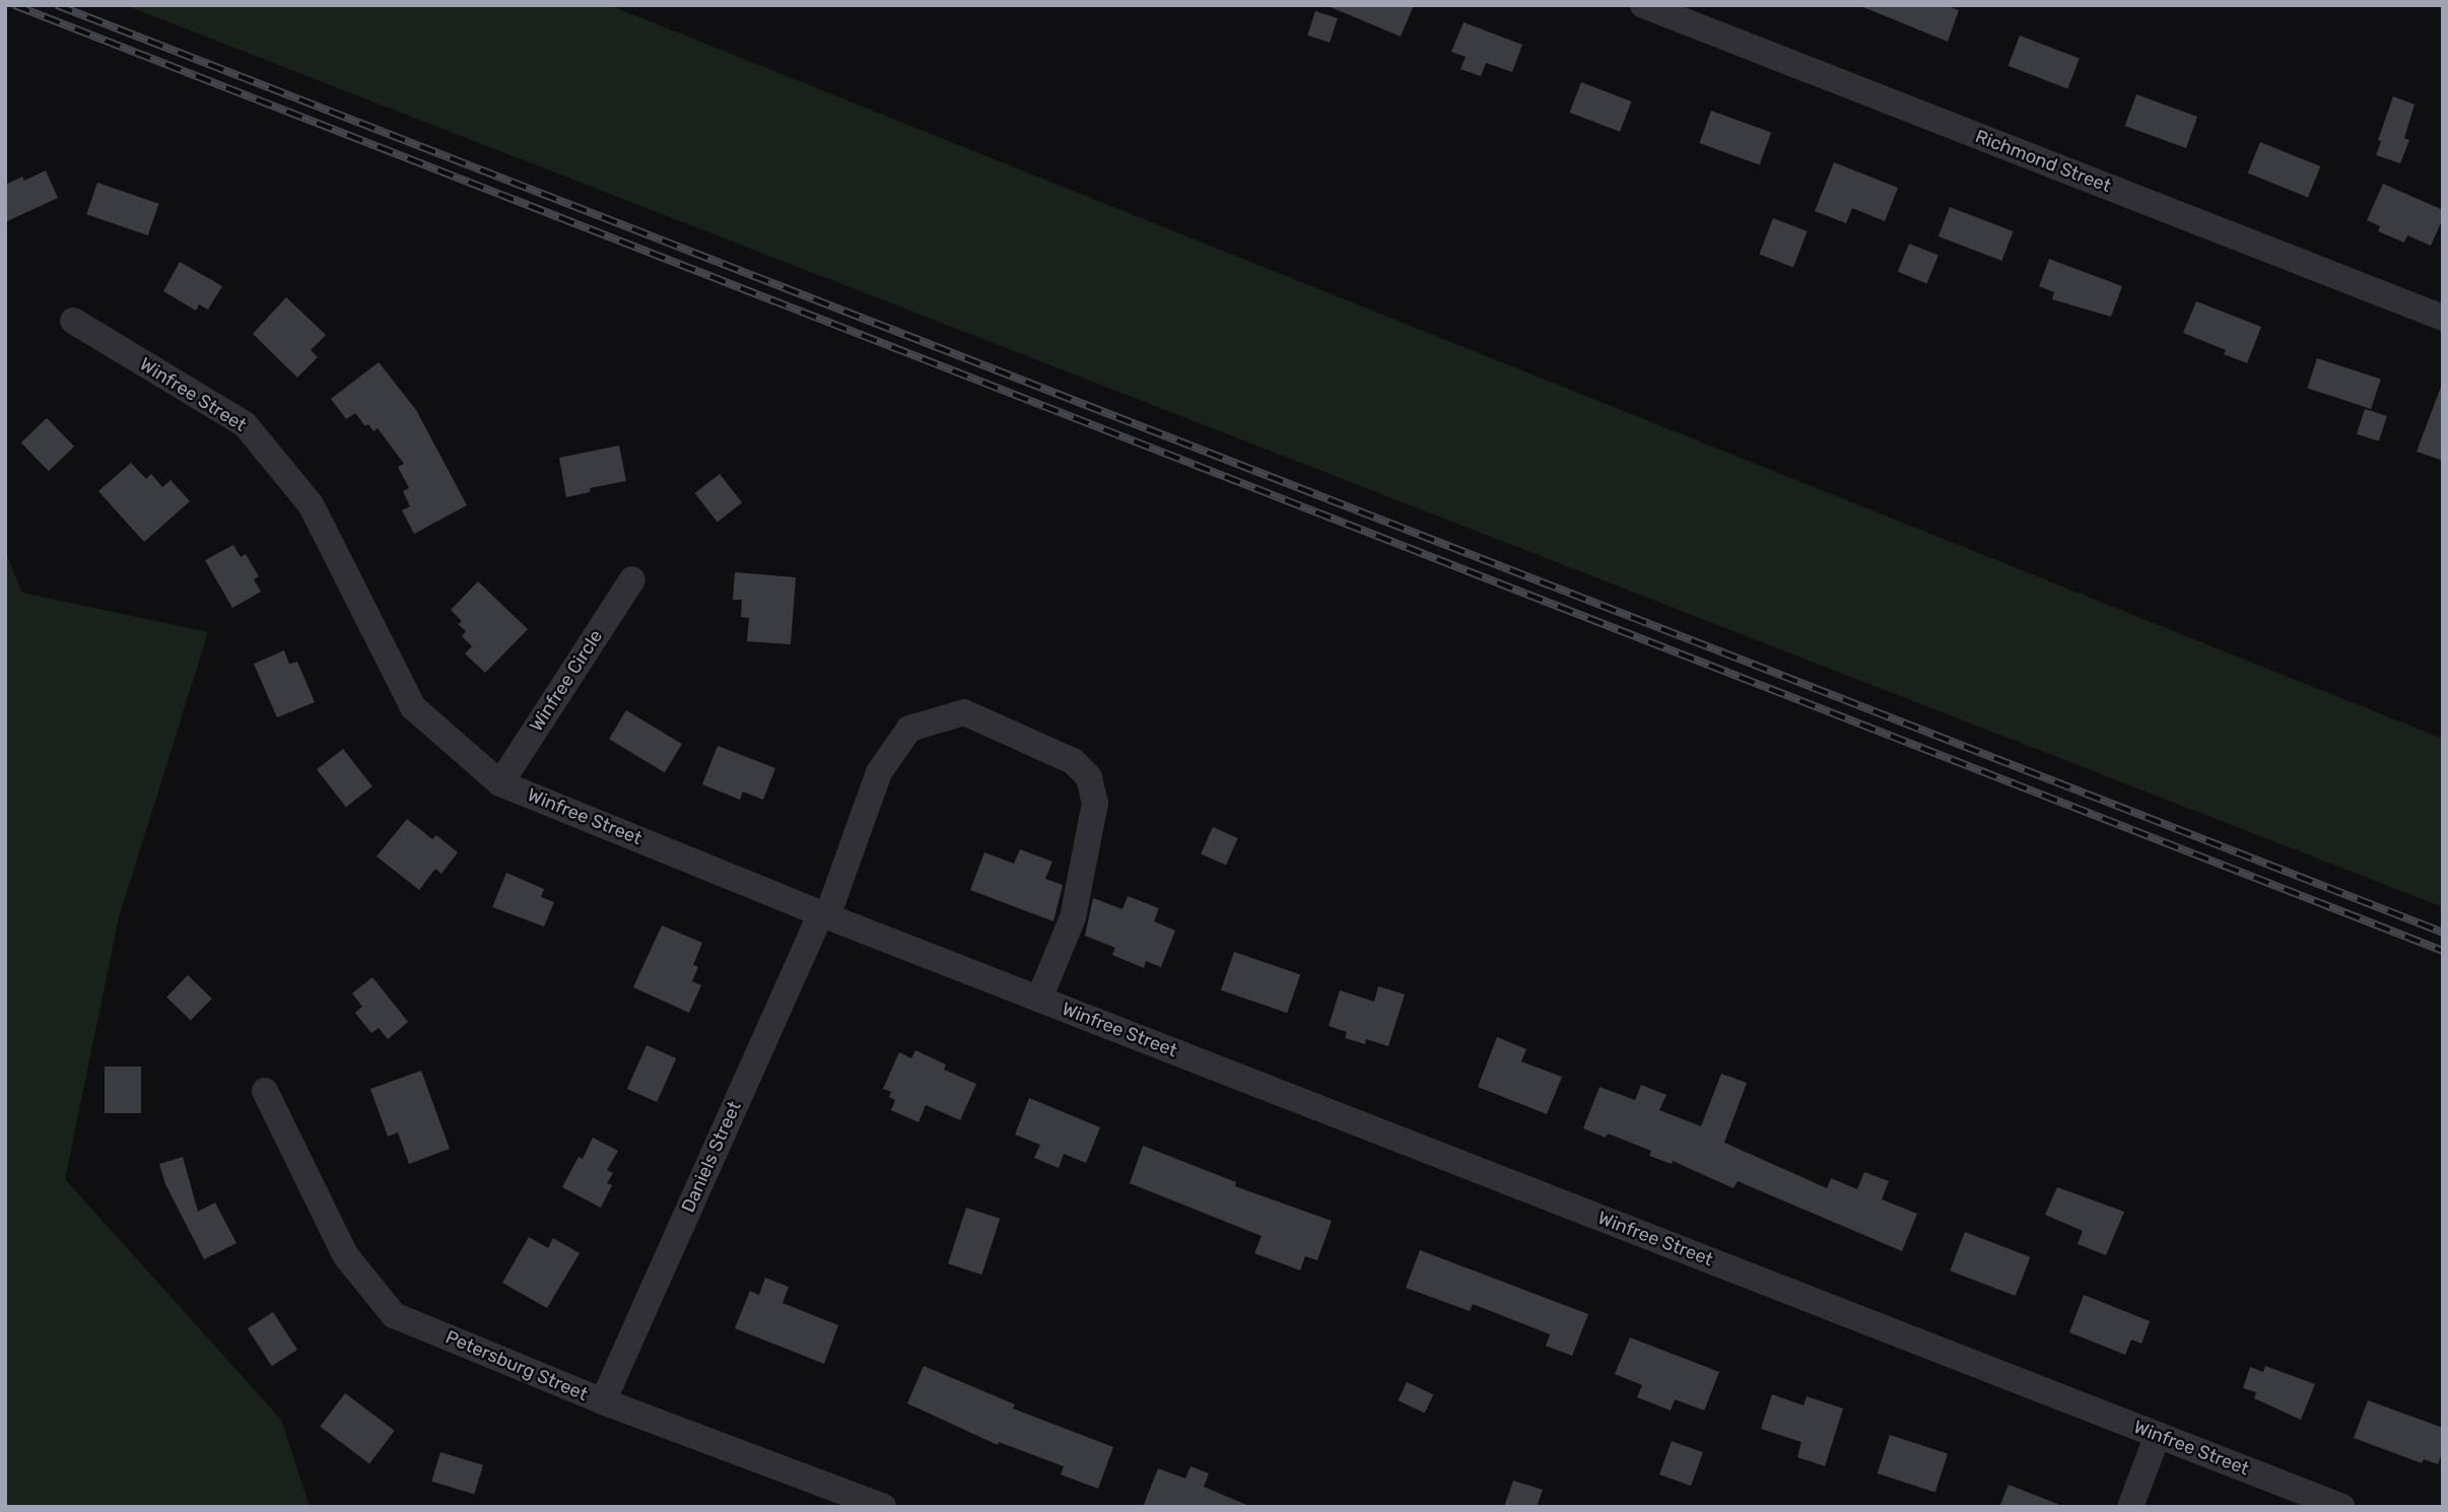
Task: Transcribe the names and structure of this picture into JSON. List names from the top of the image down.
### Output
{
  "streets": {
    "street": [
      "Richmond Street",
      "Winfree Street",
      "Winfree Circle",
      "Daniels Street",
      "Petersburg Street"
    ]
  },
  "crossings": [
    ["Winfree Street", "Winfree Circle"],
    ["Winfree Street", "Daniels Street"],
    ["Daniels Street", "Petersburg Street"]
  ]
}
